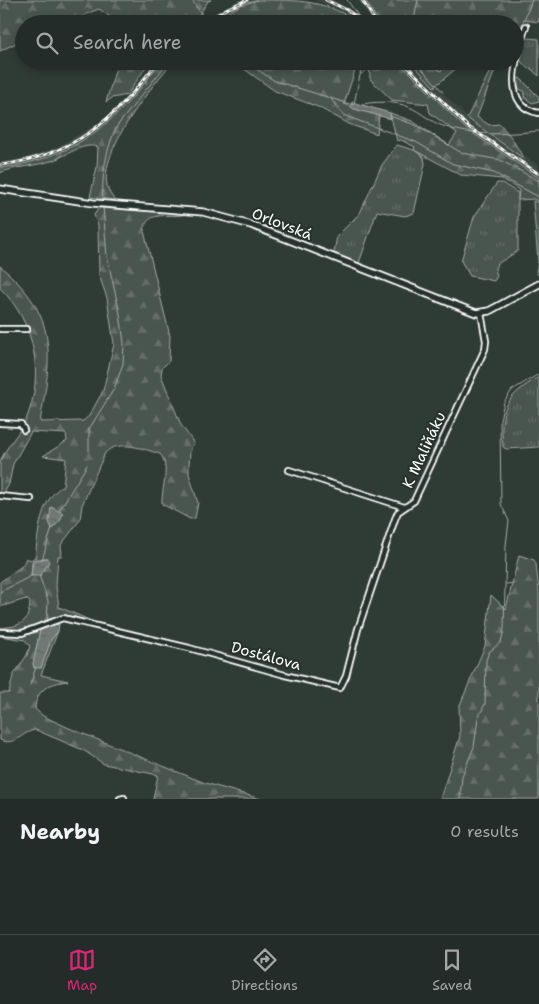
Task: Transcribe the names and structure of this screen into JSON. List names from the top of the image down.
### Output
{
  "streets": {
    "main road": ["Orlovská"],
    "street": ["K Maliňáku", "Dostálova"]
  },
  "crossings": [
    ["Orlovská", "K Maliňáku"],
    ["K Maliňáku", "Dostálova"]
  ],
  "page": {
    "search": "Search here",
    "heading": ["Nearby", "0 results"],
    "nav": ["Map", "Directions", "Saved"]
  }
}
